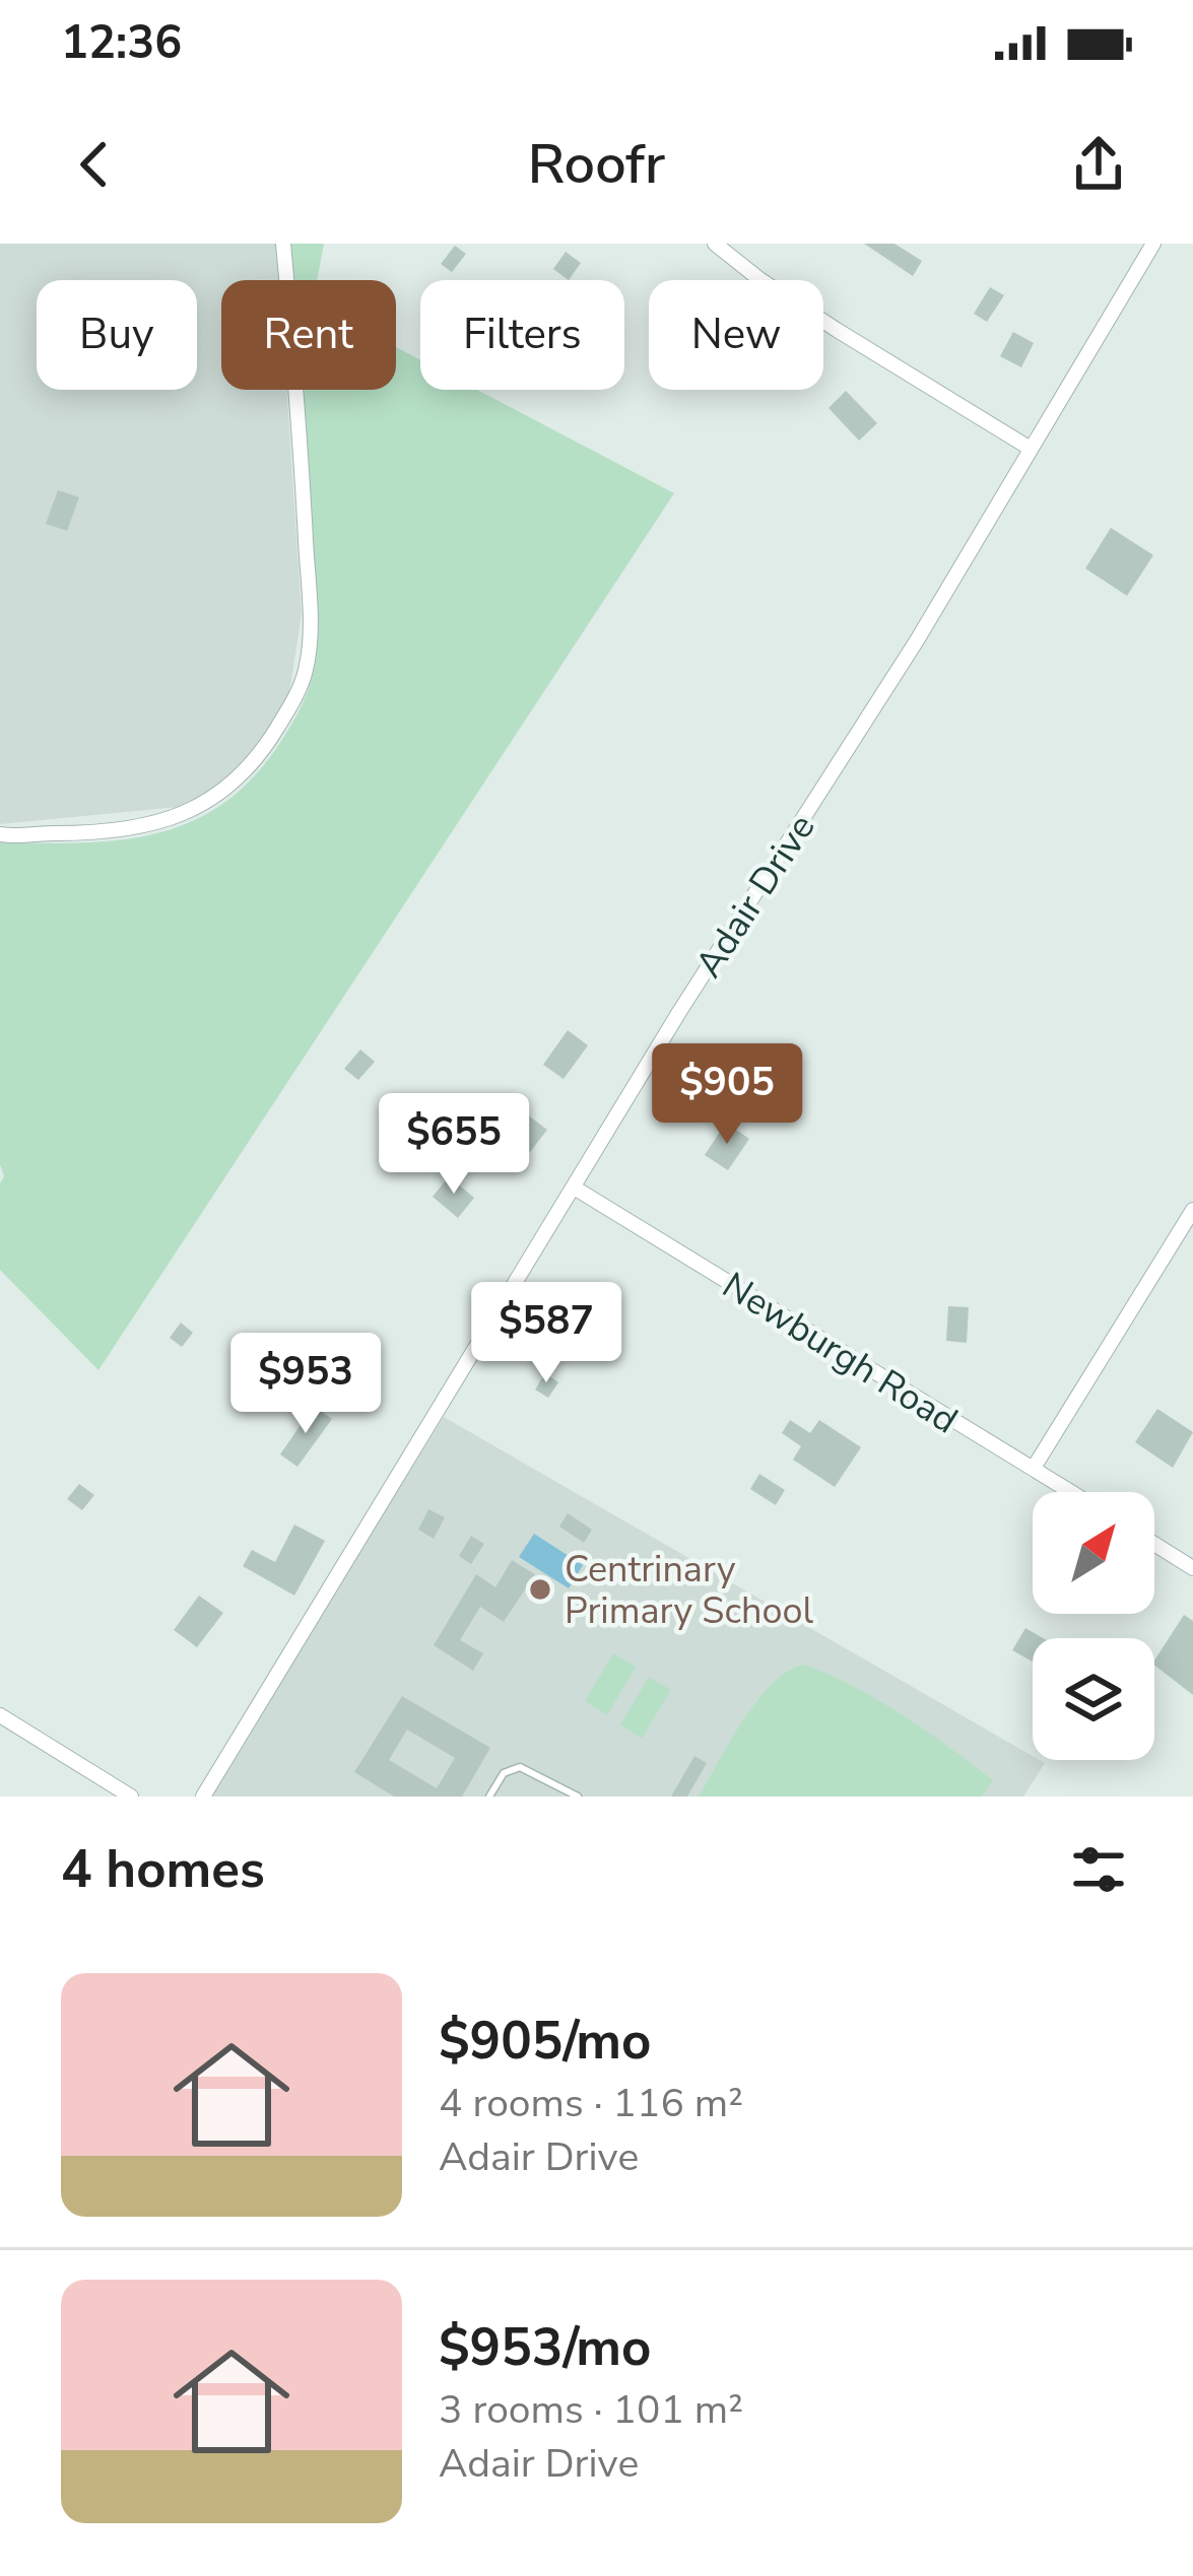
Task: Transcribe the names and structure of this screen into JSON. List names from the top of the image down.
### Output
{
  "streets": {
    "street": ["Adair Drive", "Newburgh Road"]
  },
  "crossings": [
    ["Adair Drive", "Newburgh Road"]
  ],
  "places": ["Centrinary Primary School"],
  "north": "top right",
  "page": {
    "status": "12:36",
    "header": "Roofr",
    "chip": [
      "Buy",
      "Rent",
      "Filters",
      "New"
    ],
    "price": [
      "$905",
      "$655",
      "$587",
      "$953"
    ],
    "heading": "4 homes",
    "list": [
      {
        "name": "$905/mo",
        "note": "4 rooms · 116 m² · Adair Drive"
      },
      {
        "name": "$953/mo",
        "note": "3 rooms · 101 m² · Adair Drive"
      }
    ]
  }
}
